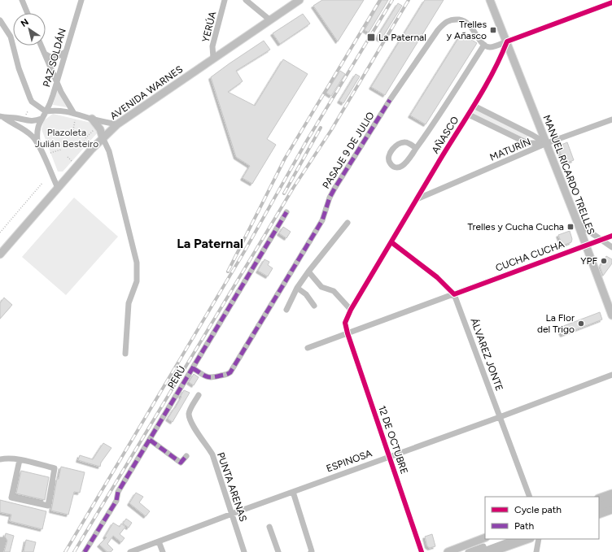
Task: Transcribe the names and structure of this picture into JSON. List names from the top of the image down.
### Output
{
  "streets": {
    "main road": ["AVENIDA WARNES", "MANUEL RICARDO TRELLES"],
    "street": [
      "YERÚA",
      "PAZ SOLDÁN",
      "AÑASCO",
      "MATURÍN",
      "PASAJE 9 DE JULIO",
      "CUCHA CUCHA",
      "ÁLVAREZ JONTE",
      "PERÚ",
      "12 DE OCTUBRE",
      "ESPINOSA",
      "PUNTA ARENAS"
    ]
  },
  "crossings": [
    ["YERÚA", "AVENIDA WARNES"],
    ["AÑASCO", "MATURÍN"],
    ["AÑASCO", "MANUEL RICARDO TRELLES"],
    ["AÑASCO", "CUCHA CUCHA"],
    ["AÑASCO", "ÁLVAREZ JONTE"],
    ["AÑASCO", "12 DE OCTUBRE"],
    ["MATURÍN", "MANUEL RICARDO TRELLES"],
    ["PASAJE 9 DE JULIO", "PERÚ"],
    ["MANUEL RICARDO TRELLES", "CUCHA CUCHA"],
    ["CUCHA CUCHA", "ÁLVAREZ JONTE"],
    ["CUCHA CUCHA", "12 DE OCTUBRE"],
    ["ÁLVAREZ JONTE", "ESPINOSA"],
    ["12 DE OCTUBRE", "ESPINOSA"],
    ["ESPINOSA", "PUNTA ARENAS"]
  ],
  "districts": ["La Paternal"],
  "parks": ["Plazoleta Julián Besteiro"],
  "places": {
    "transit": ["Trelles y Añasco", "La Paternal", "Trelles y Cucha Cucha"],
    "other": ["YPF", "La Flor del Trigo"]
  },
  "legend": ["Cycle path", "Path"],
  "north": "top left"
}
